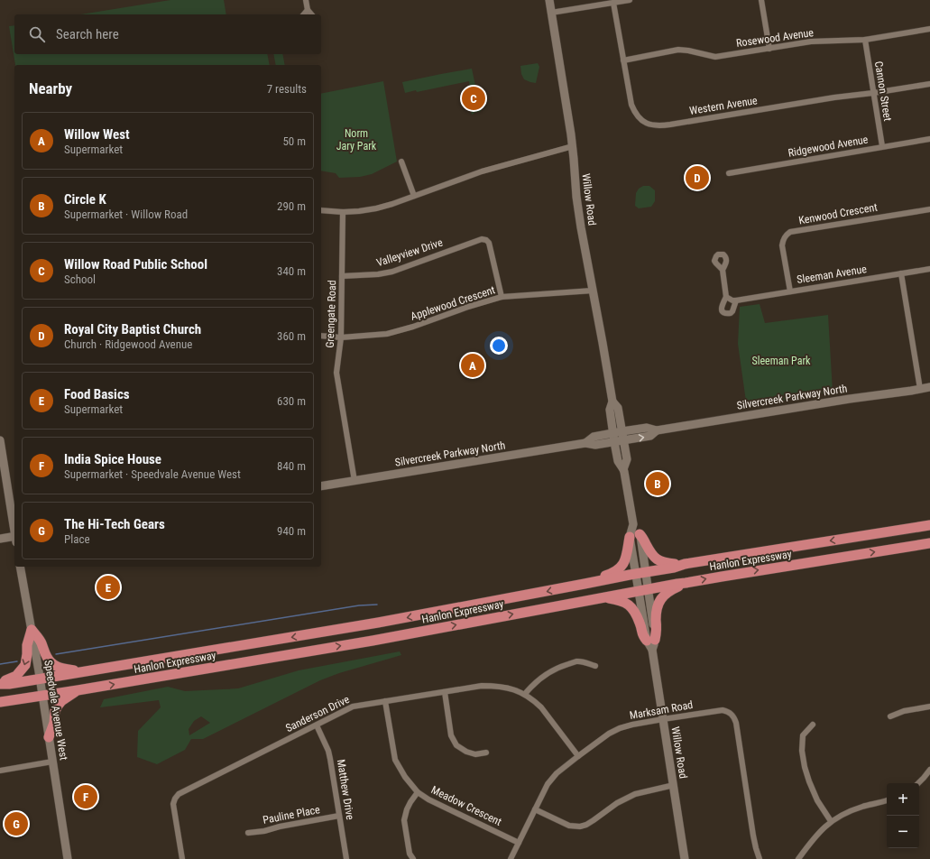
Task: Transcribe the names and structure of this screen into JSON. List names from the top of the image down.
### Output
{
  "streets": {
    "highway": ["Hanlon Expressway"],
    "main road": ["Willow Road", "Silvercreek Parkway North", "Speedvale Avenue West"],
    "street": [
      "Rosewood Avenue",
      "Cannon Street",
      "Western Avenue",
      "Ridgewood Avenue",
      "Kenwood Crescent",
      "Valleyview Drive",
      "Sleeman Avenue",
      "Applewood Crescent",
      "Greengate Road",
      "Marksam Road",
      "Sanderson Drive",
      "Matthew Drive",
      "Meadow Crescent",
      "Pauline Place"
    ]
  },
  "crossings": [
    ["Rosewood Avenue", "Cannon Street"],
    ["Rosewood Avenue", "Western Avenue"],
    ["Cannon Street", "Western Avenue"],
    ["Cannon Street", "Ridgewood Avenue"],
    ["Willow Road", "Applewood Crescent"],
    ["Willow Road", "Silvercreek Parkway North"],
    ["Willow Road", "Hanlon Expressway"],
    ["Willow Road", "Marksam Road"],
    ["Kenwood Crescent", "Sleeman Avenue"],
    ["Valleyview Drive", "Applewood Crescent"],
    ["Valleyview Drive", "Greengate Road"],
    ["Applewood Crescent", "Greengate Road"],
    ["Greengate Road", "Silvercreek Parkway North"],
    ["Hanlon Expressway", "Speedvale Avenue West"],
    ["Marksam Road", "Sanderson Drive"],
    ["Marksam Road", "Meadow Crescent"],
    ["Sanderson Drive", "Matthew Drive"],
    ["Sanderson Drive", "Meadow Crescent"],
    ["Matthew Drive", "Pauline Place"]
  ],
  "parks": ["Norm Jary Park", "Sleeman Park"],
  "page": {
    "search": "Search here",
    "heading": ["Nearby", "7 results"],
    "pins": [
      "C",
      "D",
      "A",
      "B",
      "E",
      "F",
      "G"
    ],
    "list": [
      {
        "mark": "A",
        "name": "Willow West",
        "note": "Supermarket",
        "value": "50 m"
      },
      {
        "mark": "B",
        "name": "Circle K",
        "note": "Supermarket · Willow Road",
        "value": "290 m"
      },
      {
        "mark": "C",
        "name": "Willow Road Public School",
        "note": "School",
        "value": "340 m"
      },
      {
        "mark": "D",
        "name": "Royal City Baptist Church",
        "note": "Church · Ridgewood Avenue",
        "value": "360 m"
      },
      {
        "mark": "E",
        "name": "Food Basics",
        "note": "Supermarket",
        "value": "630 m"
      },
      {
        "mark": "F",
        "name": "India Spice House",
        "note": "Supermarket · Speedvale Avenue West",
        "value": "840 m"
      },
      {
        "mark": "G",
        "name": "The Hi-Tech Gears",
        "note": "Place",
        "value": "940 m"
      }
    ],
    "map_buttons": ["+", "−"]
  }
}
